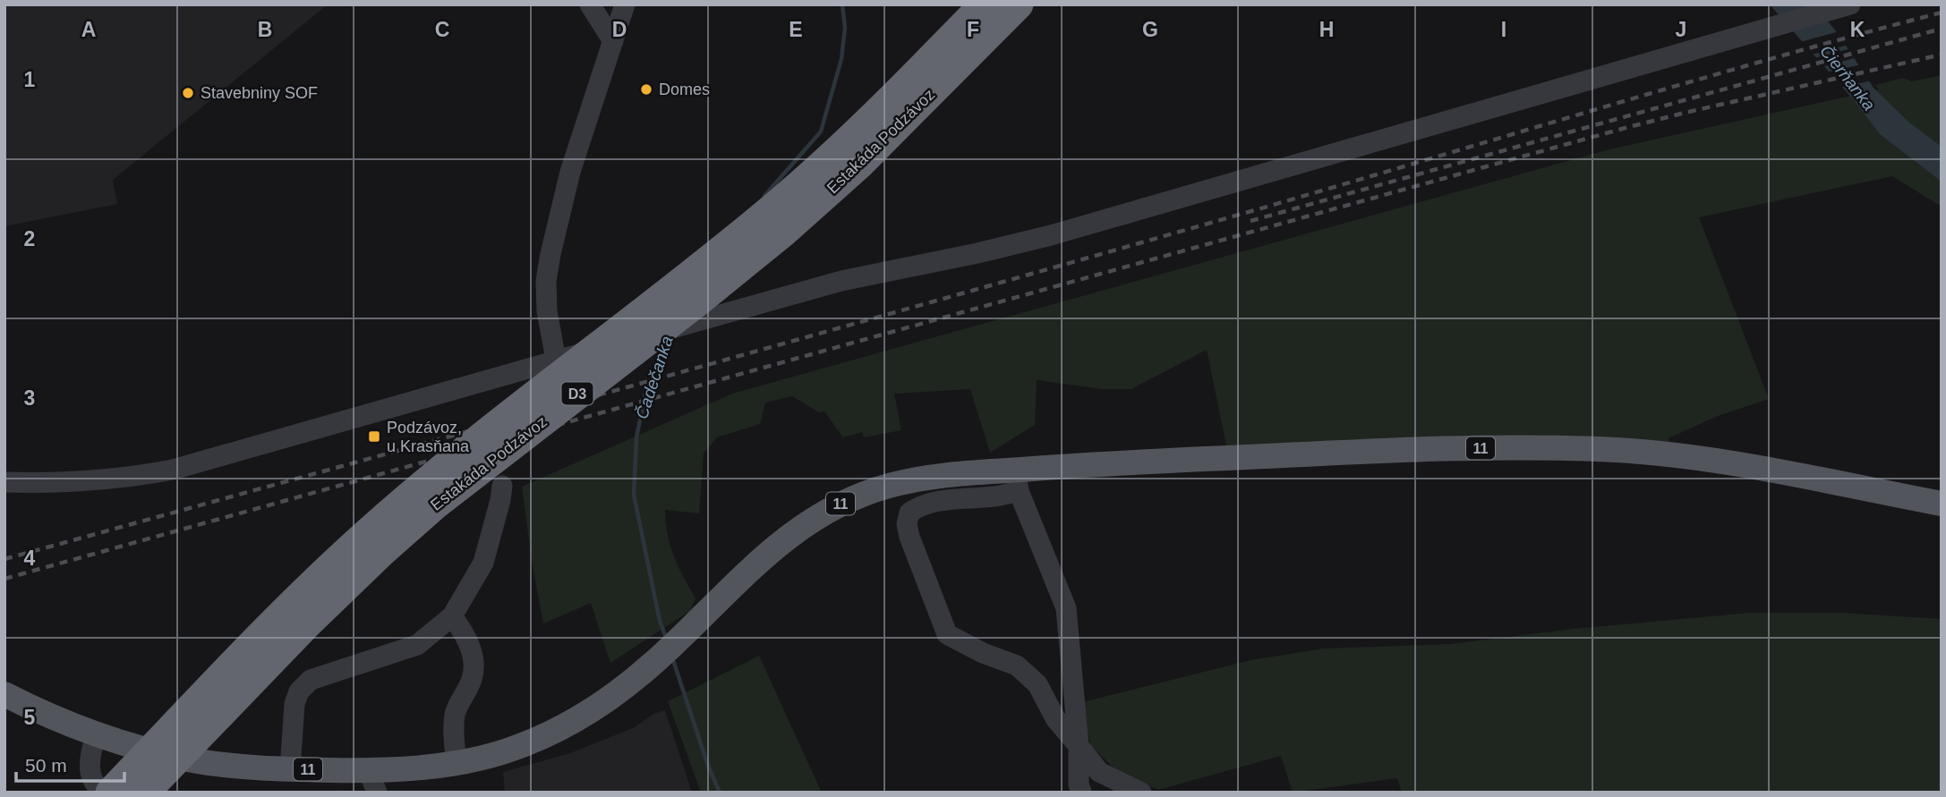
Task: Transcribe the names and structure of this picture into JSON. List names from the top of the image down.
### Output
{
  "streets": {
    "highway": ["Estakáda Podzávoz", "D3"],
    "main road": ["11"]
  },
  "water": ["Čierňanka", "Čadečanka"],
  "places": {
    "other": ["Domes", "Stavebniny SOF"],
    "transit": ["Podzávoz, u Krasňana"]
  },
  "scale_bar": "50 m",
  "grid": {
    "columns": [
      "A",
      "B",
      "C",
      "D",
      "E",
      "F",
      "G",
      "H",
      "I",
      "J",
      "K"
    ],
    "rows": [
      "1",
      "2",
      "3",
      "4",
      "5"
    ]
  }
}
